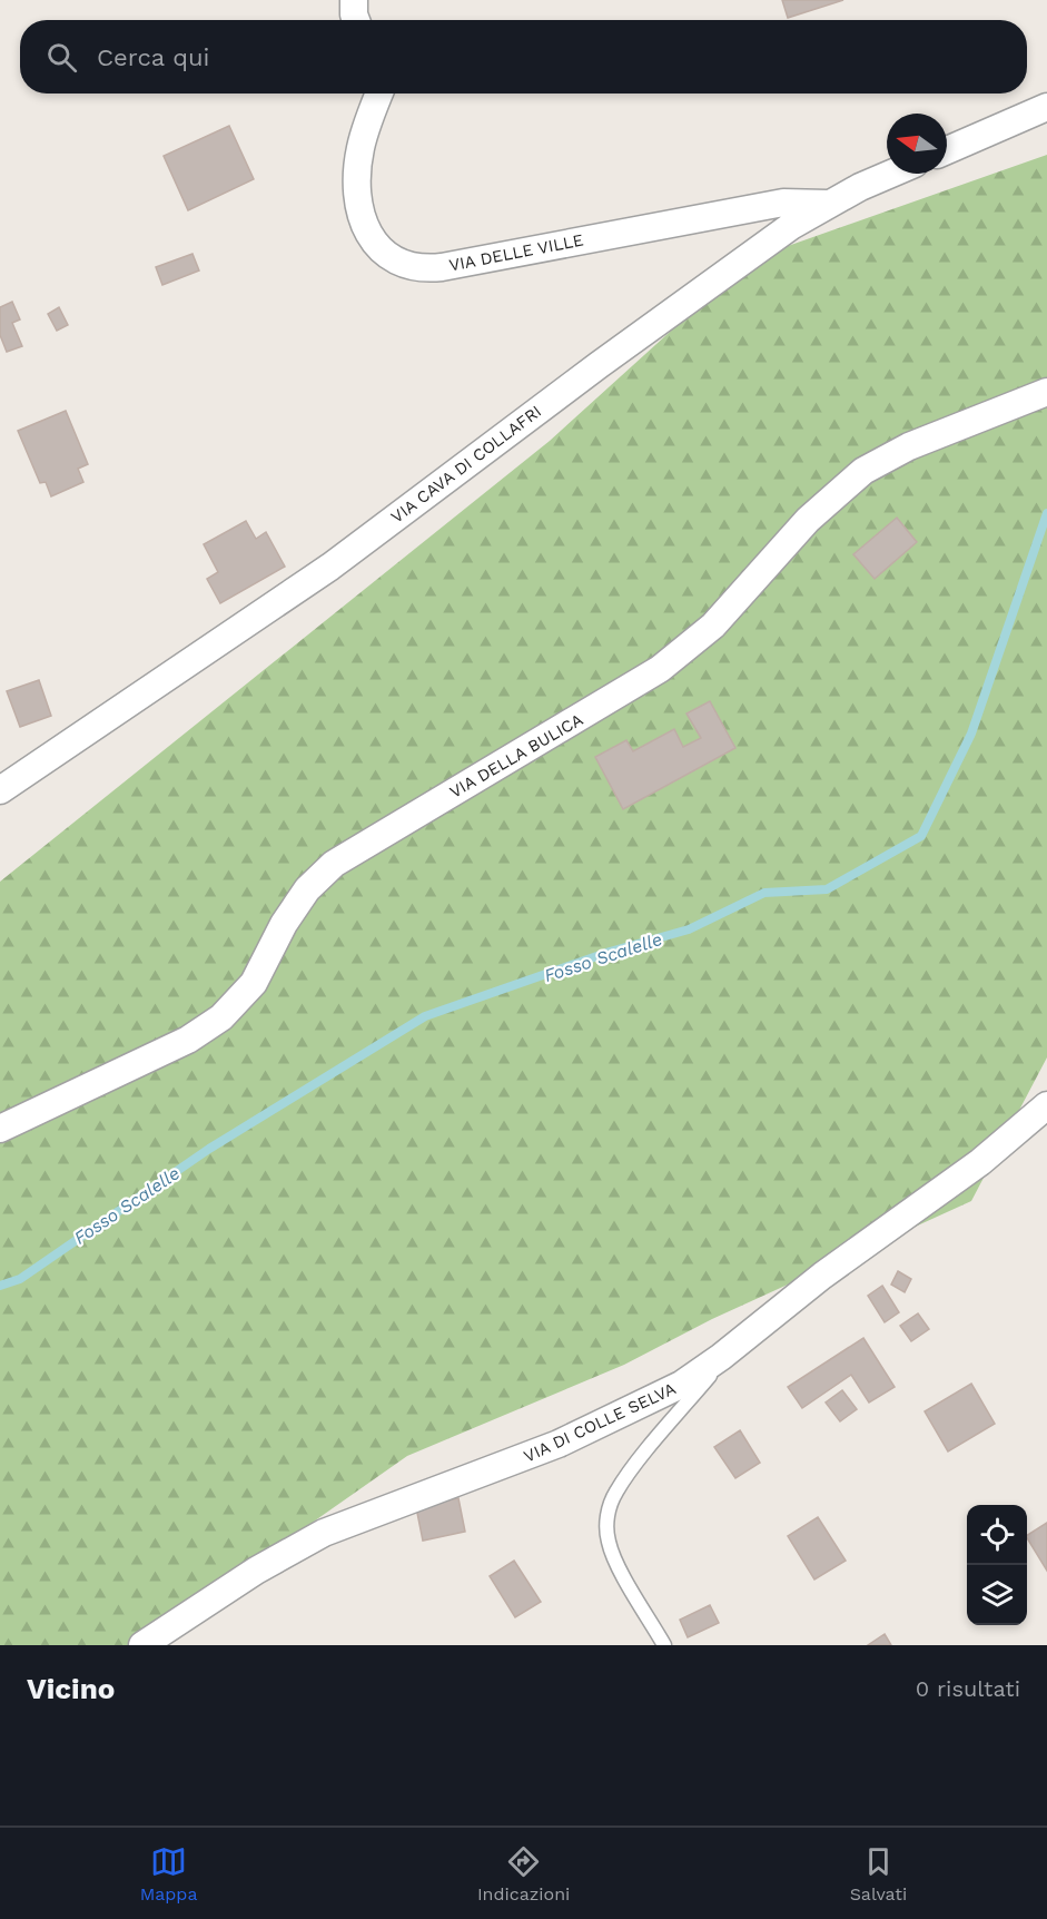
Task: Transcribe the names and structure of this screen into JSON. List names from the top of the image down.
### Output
{
  "streets": {
    "street": [
      "VIA DELLE VILLE",
      "VIA CAVA DI COLLAFRI",
      "VIA DELLA BULICA",
      "VIA DI COLLE SELVA"
    ]
  },
  "crossings": [
    ["VIA DELLE VILLE", "VIA CAVA DI COLLAFRI"]
  ],
  "water": ["Fosso Scalelle"],
  "north": "left",
  "page": {
    "search": "Cerca qui",
    "heading": ["Vicino", "0 risultati"],
    "nav": ["Mappa", "Indicazioni", "Salvati"]
  }
}
